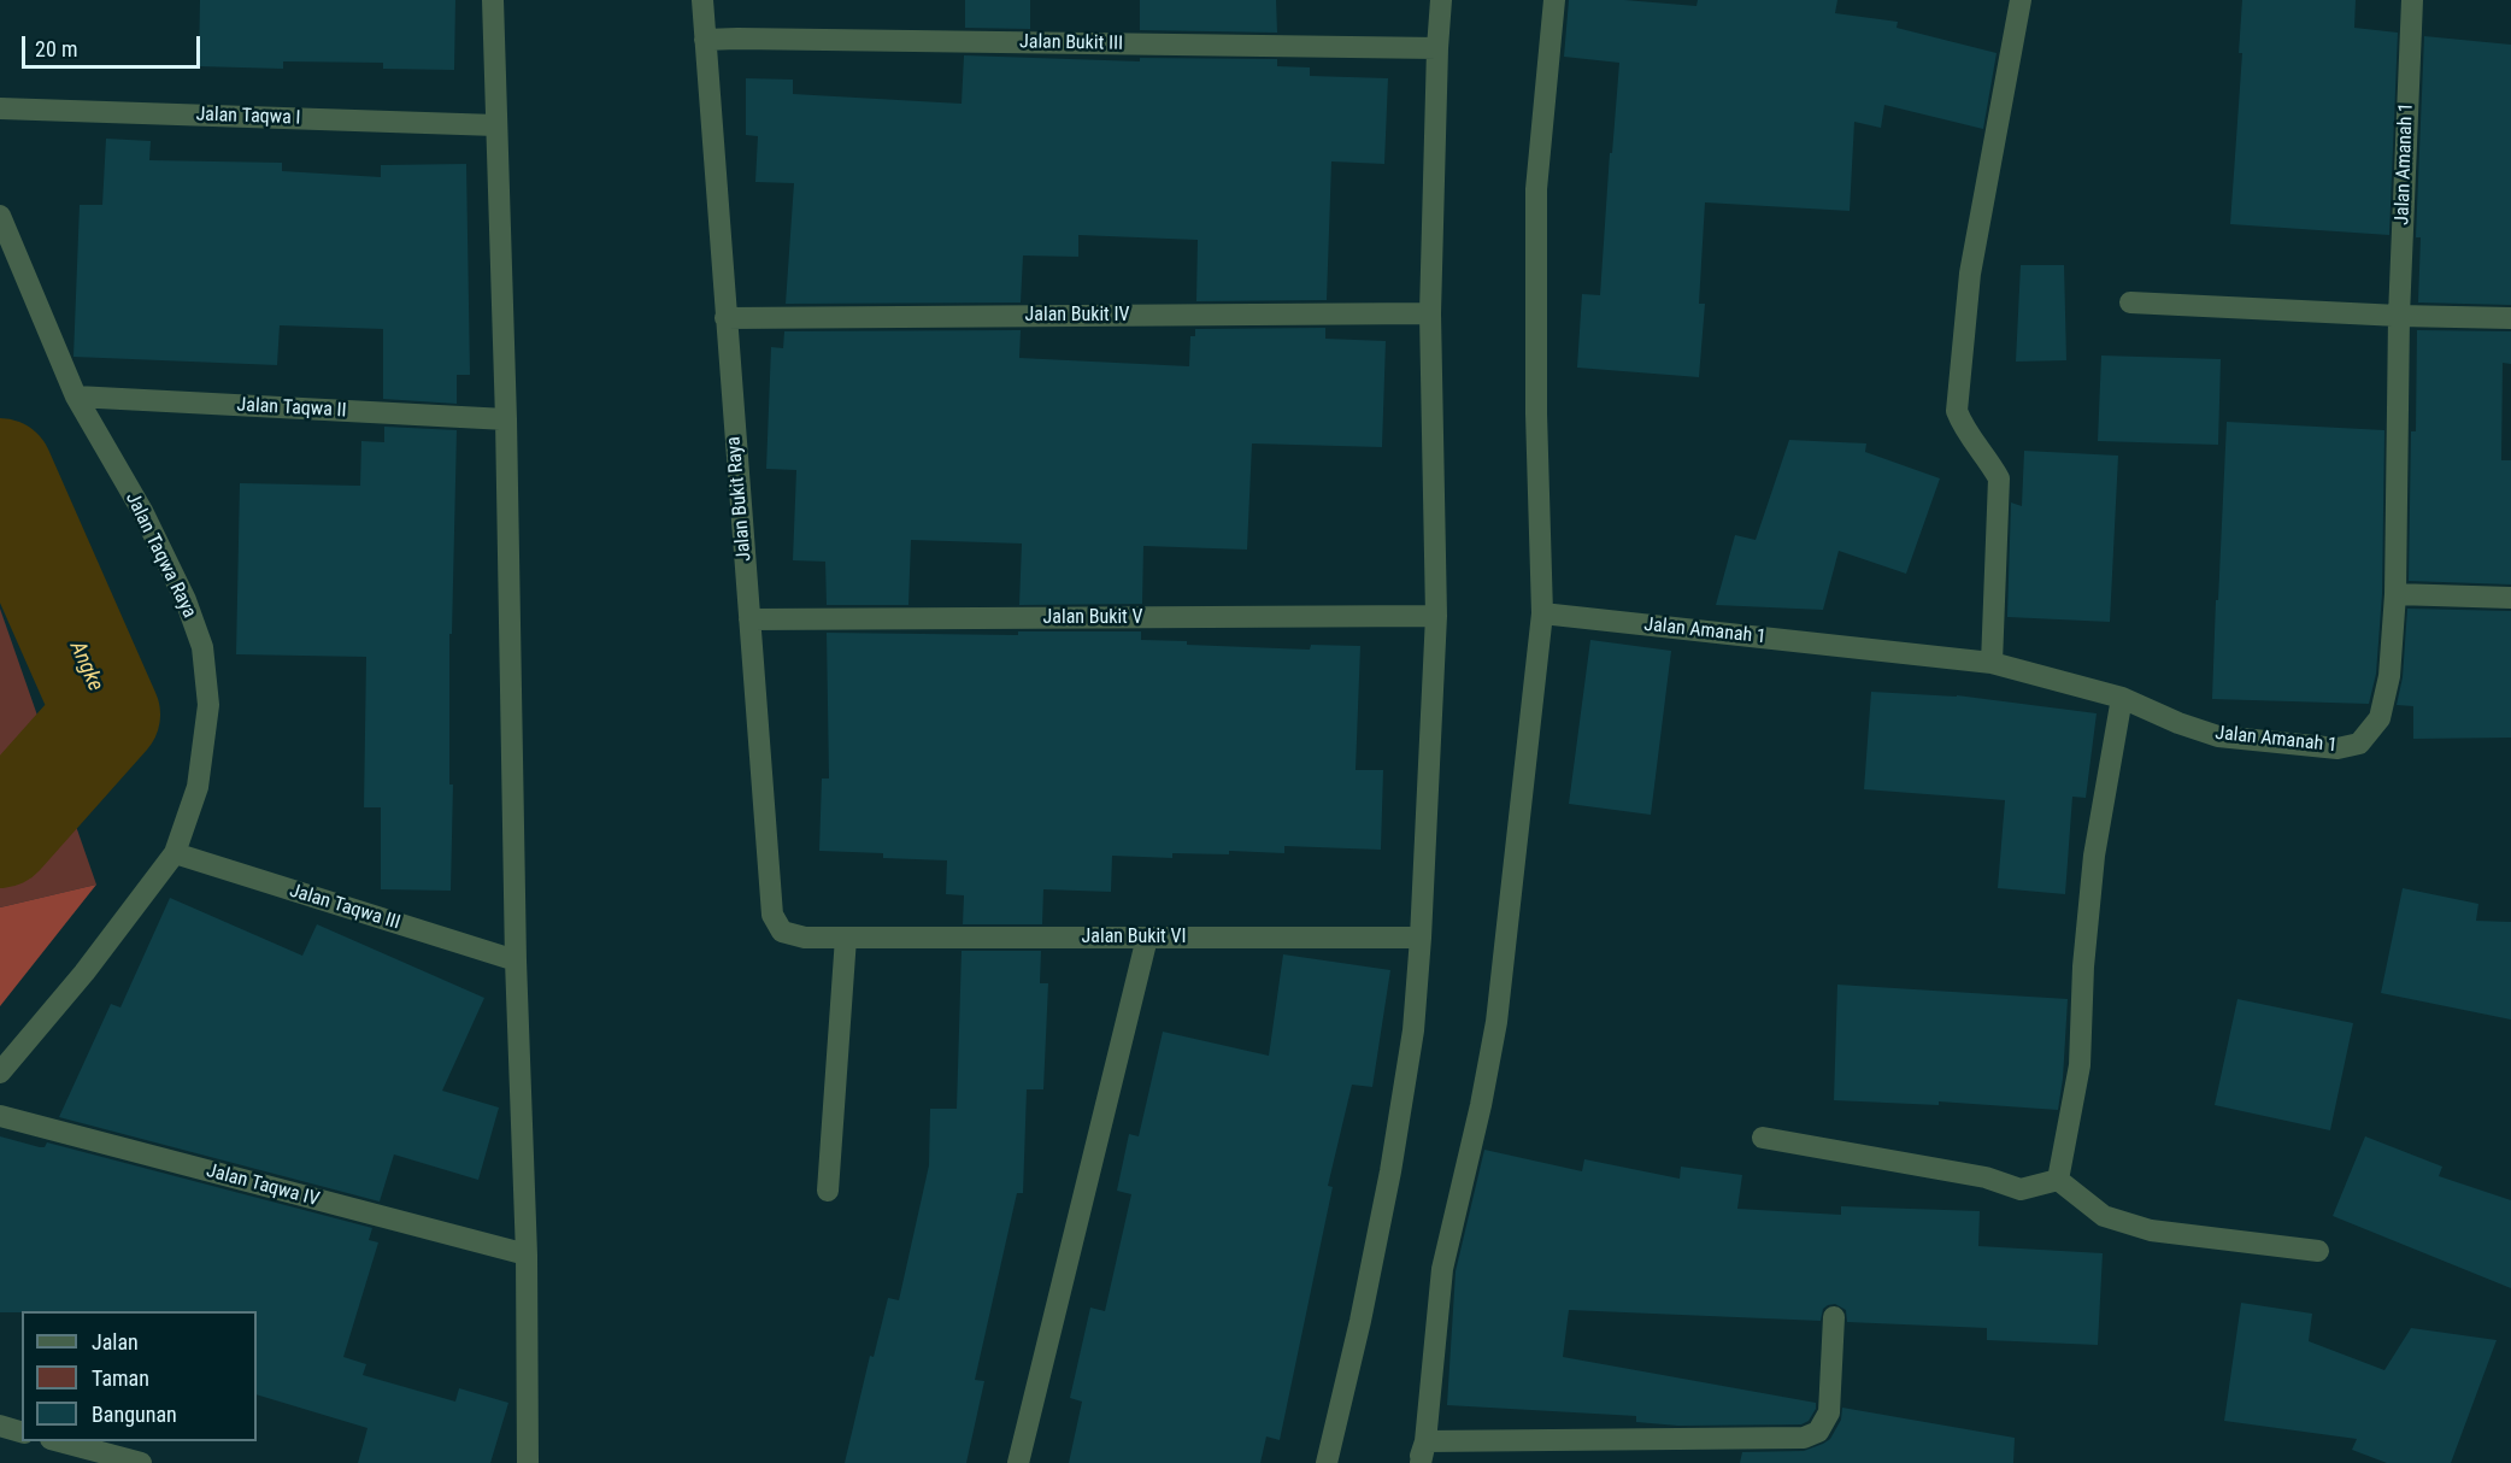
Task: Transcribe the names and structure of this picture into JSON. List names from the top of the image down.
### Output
{
  "streets": {
    "street": [
      "Jalan Bukit III",
      "Jalan Taqwa I",
      "Jalan Amanah 1",
      "Jalan Bukit IV",
      "Jalan Taqwa II",
      "Jalan Bukit Raya",
      "Jalan Taqwa Raya",
      "Jalan Bukit V",
      "Jalan Taqwa III",
      "Jalan Bukit VI",
      "Jalan Taqwa IV"
    ]
  },
  "crossings": [
    ["Jalan Bukit III", "Jalan Bukit Raya"],
    ["Jalan Bukit IV", "Jalan Bukit Raya"],
    ["Jalan Taqwa II", "Jalan Taqwa Raya"],
    ["Jalan Bukit Raya", "Jalan Bukit V"],
    ["Jalan Bukit Raya", "Jalan Bukit VI"],
    ["Jalan Taqwa Raya", "Jalan Taqwa III"]
  ],
  "water": ["Angke"],
  "legend": ["Jalan", "Taman", "Bangunan"],
  "scale_bar": "20 m"
}
